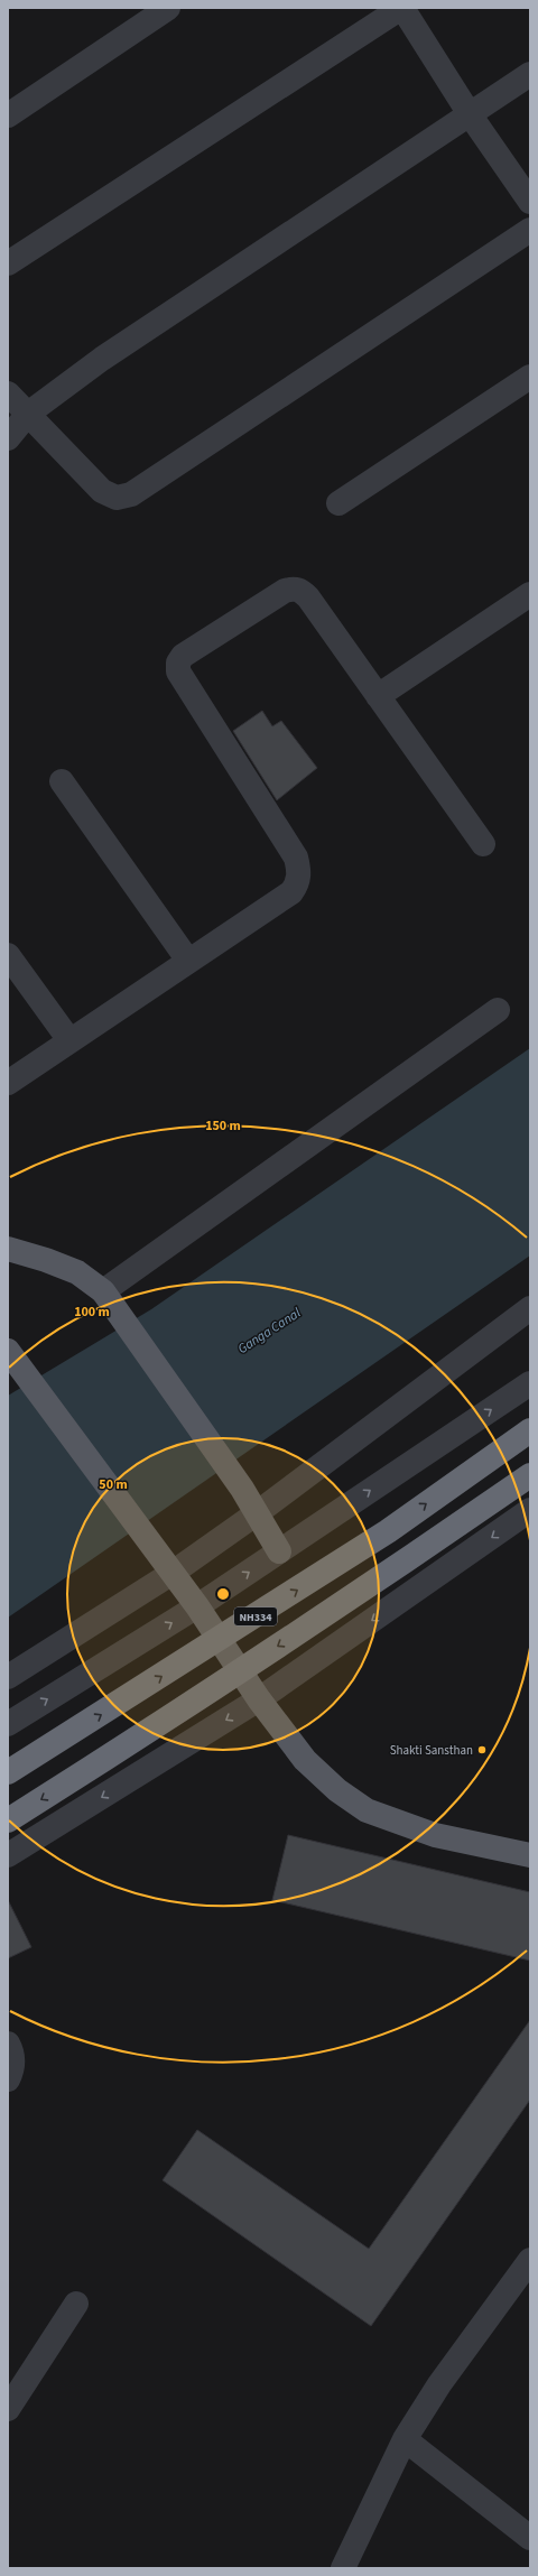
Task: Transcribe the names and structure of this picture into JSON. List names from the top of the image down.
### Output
{
  "streets": {
    "highway": ["NH334"]
  },
  "water": ["Ganga Canal"],
  "places": ["Shakti Sansthan"],
  "rings": ["150 m", "100 m", "50 m"]
}
